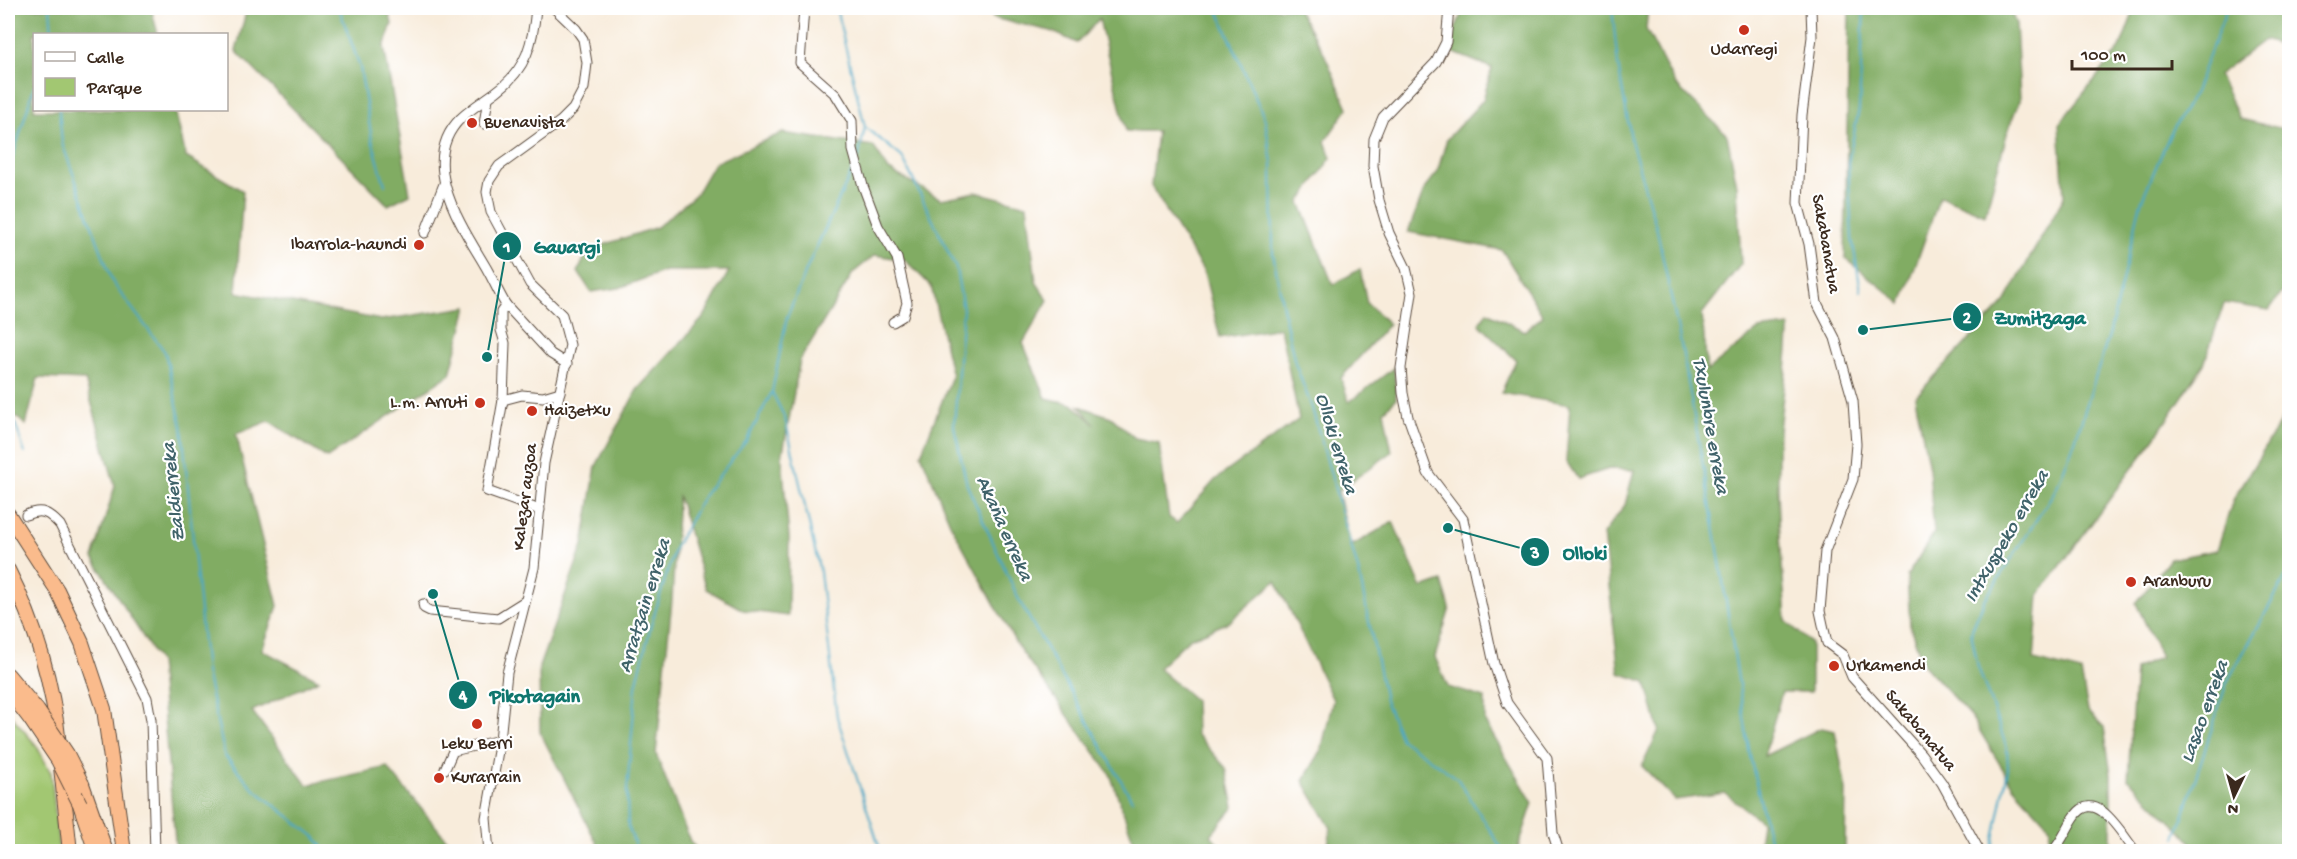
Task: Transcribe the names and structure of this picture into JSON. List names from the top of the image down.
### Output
{
  "streets": {
    "street": ["Sakabanatua", "Kalezar auzoa"]
  },
  "water": [
    "Txulunbre erreka",
    "Olloki erreka",
    "Zaldierreka",
    "Akaña erreka",
    "Intxuspeko erreka",
    "Arratzain erreka",
    "Lasao erreka"
  ],
  "places": [
    "Udarregi",
    "Buenavista",
    "Ibarrola-haundi",
    "Zumitzaga",
    "Gauargi",
    "L.m. Arruti",
    "Haizetxu",
    "Olloki",
    "Aranburu",
    "Pikotagain",
    "Urkamendi",
    "Leku Berri",
    "Kurarrain"
  ],
  "legend": ["Calle", "Parque"],
  "scale_bar": "100 m",
  "north": "bottom"
}
